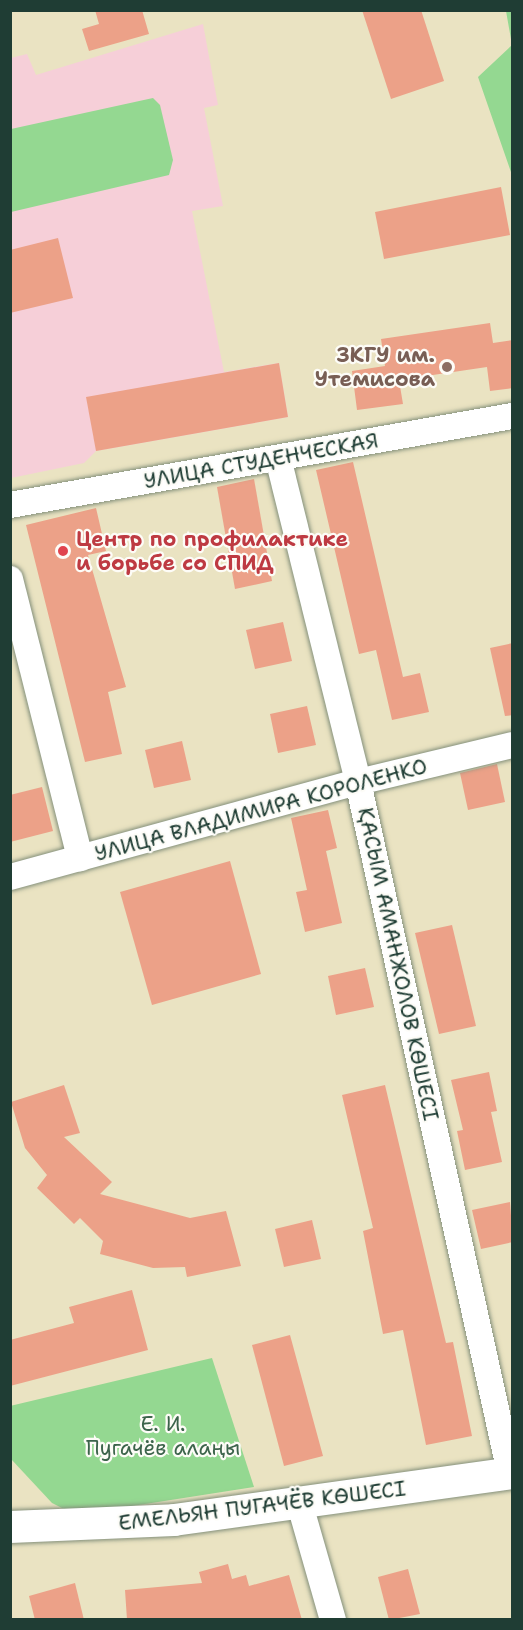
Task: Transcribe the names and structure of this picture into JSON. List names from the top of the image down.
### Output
{
  "streets": {
    "street": [
      "УЛИЦА СТУДЕНЧЕСКАЯ",
      "УЛИЦА ВЛАДИМИРА КОРОЛЕНКО",
      "ҚАСЫМ АМАНЖОЛОВ КӨШЕСІ",
      "ЕМЕЛЬЯН ПУГАЧЁВ КӨШЕСІ"
    ]
  },
  "crossings": [
    ["УЛИЦА СТУДЕНЧЕСКАЯ", "ҚАСЫМ АМАНЖОЛОВ КӨШЕСІ"],
    ["УЛИЦА ВЛАДИМИРА КОРОЛЕНКО", "ҚАСЫМ АМАНЖОЛОВ КӨШЕСІ"],
    ["ҚАСЫМ АМАНЖОЛОВ КӨШЕСІ", "ЕМЕЛЬЯН ПУГАЧЁВ КӨШЕСІ"]
  ],
  "parks": ["Е. И. Пугачёв алаңы"],
  "places": ["ЗКГУ им. Утемисова", "Центр по профилактике и борьбе со СПИД"]
}
